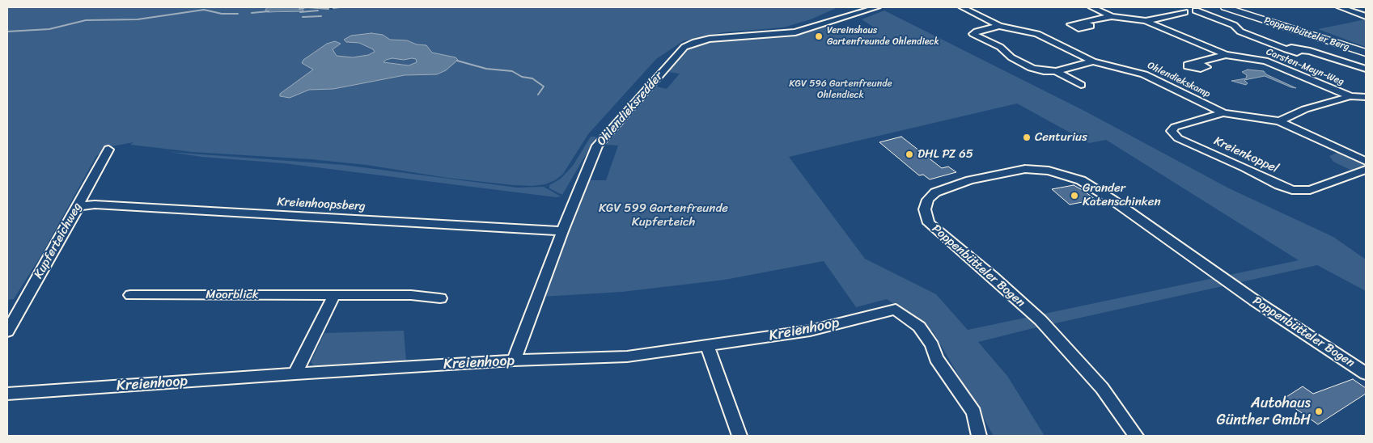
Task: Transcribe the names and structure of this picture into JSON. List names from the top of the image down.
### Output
{
  "streets": {
    "main road": ["Poppenbütteler Berg"],
    "street": [
      "Carsten-Meyn-Weg",
      "Ohlendiekskamp",
      "Ohlendieksredder",
      "Kreienkoppel",
      "Kreienhoopsberg",
      "Kupferteichweg",
      "Poppenbütteler Bogen",
      "Moorblick",
      "Kreienhoop"
    ]
  },
  "crossings": [
    ["Ohlendiekskamp", "Kreienkoppel"],
    ["Ohlendieksredder", "Kreienhoopsberg"],
    ["Ohlendieksredder", "Kreienhoop"],
    ["Kreienhoopsberg", "Kupferteichweg"]
  ],
  "parks": ["KGV 596 Gartenfreunde Ohlendieck", "KGV 599 Gartenfreunde Kupferteich"],
  "places": [
    "Vereinshaus Gartenfreunde Ohlendieck",
    "Centurius",
    "DHL PZ 65",
    "Grander Katenschinken",
    "Autohaus Günther GmbH"
  ]
}
